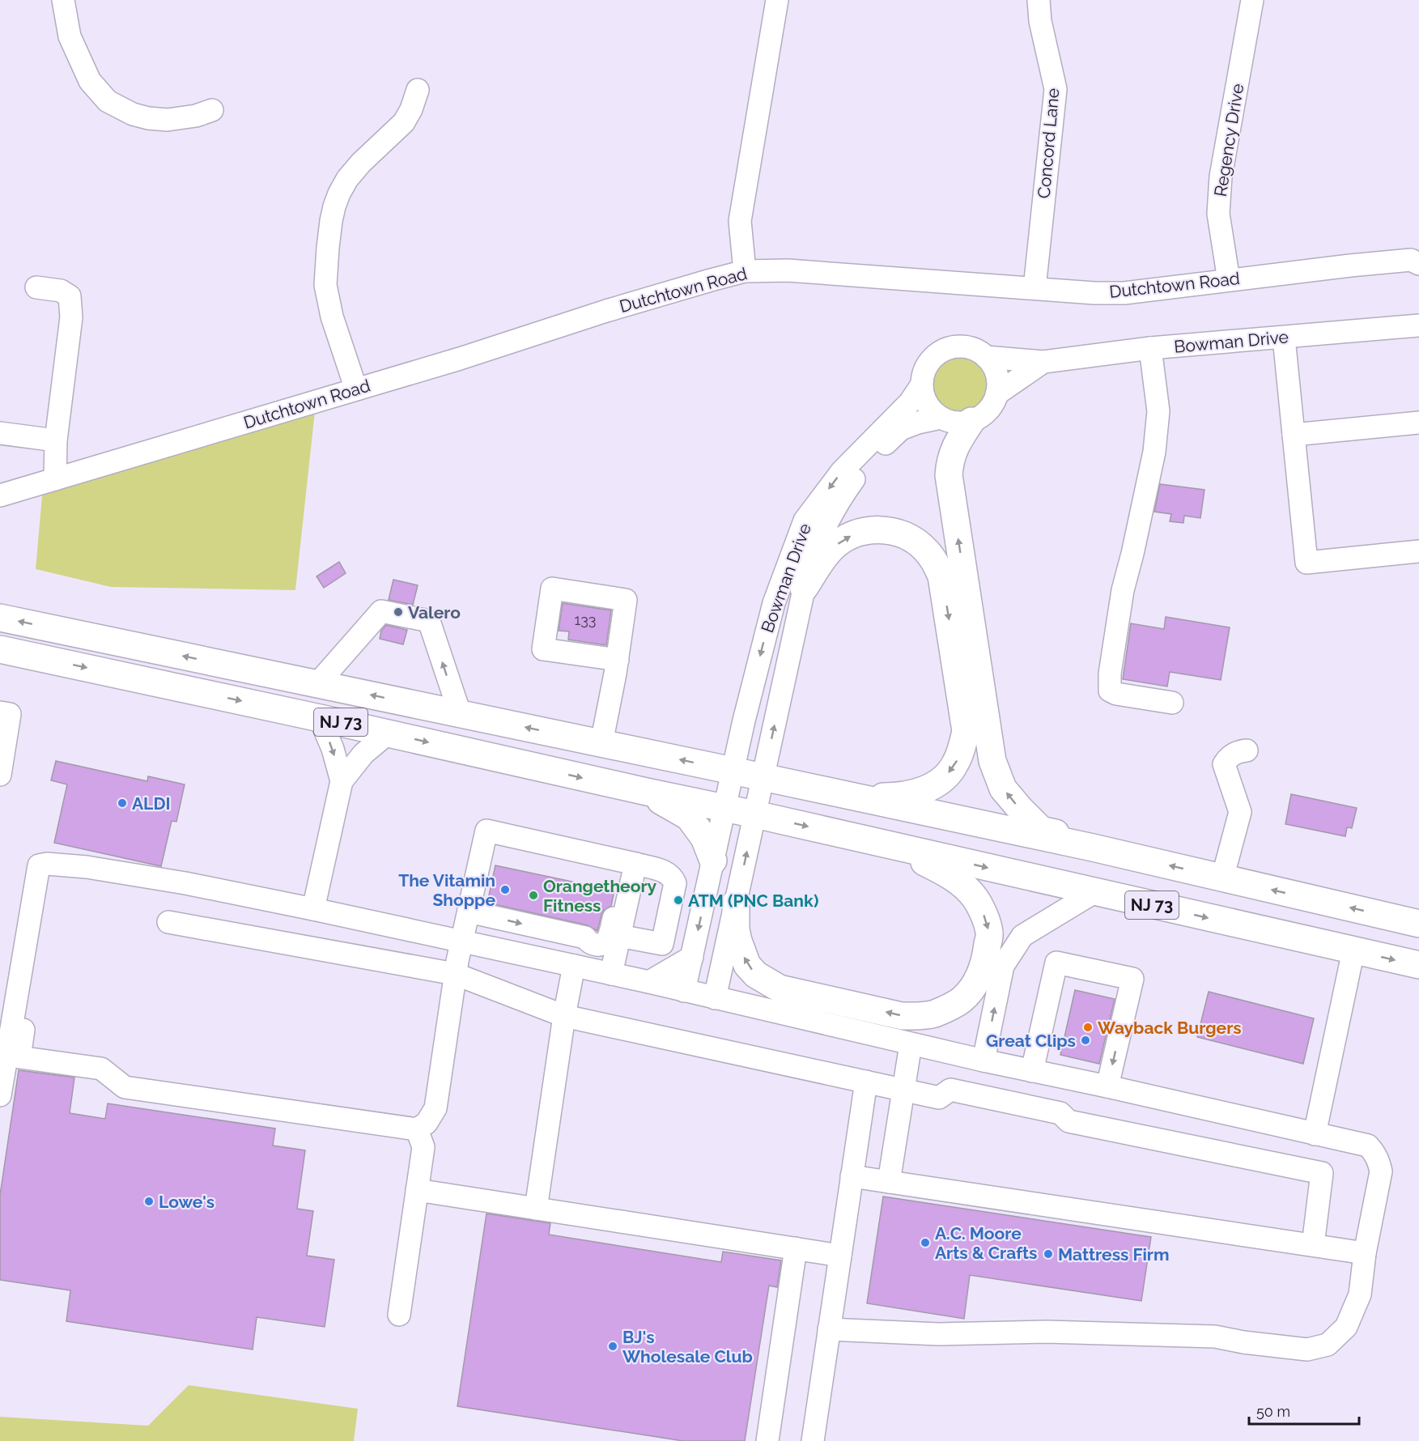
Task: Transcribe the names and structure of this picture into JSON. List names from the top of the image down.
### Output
{
  "streets": {
    "highway": ["NJ 73"],
    "street": [
      "Regency Drive",
      "Concord Lane",
      "Dutchtown Road",
      "Bowman Drive"
    ]
  },
  "crossings": [
    ["Regency Drive", "Dutchtown Road"],
    ["Concord Lane", "Dutchtown Road"],
    ["Bowman Drive", "NJ 73"]
  ],
  "places": [
    "Valero",
    "ALDI",
    "The Vitamin Shoppe",
    "Orangetheory Fitness",
    "ATM (PNC Bank)",
    "Wayback Burgers",
    "Great Clips",
    "Lowe's",
    "A.C. Moore Arts & Crafts",
    "Mattress Firm",
    "BJ's Wholesale Club"
  ],
  "house_numbers": ["133"],
  "scale_bar": "50 m"
}
